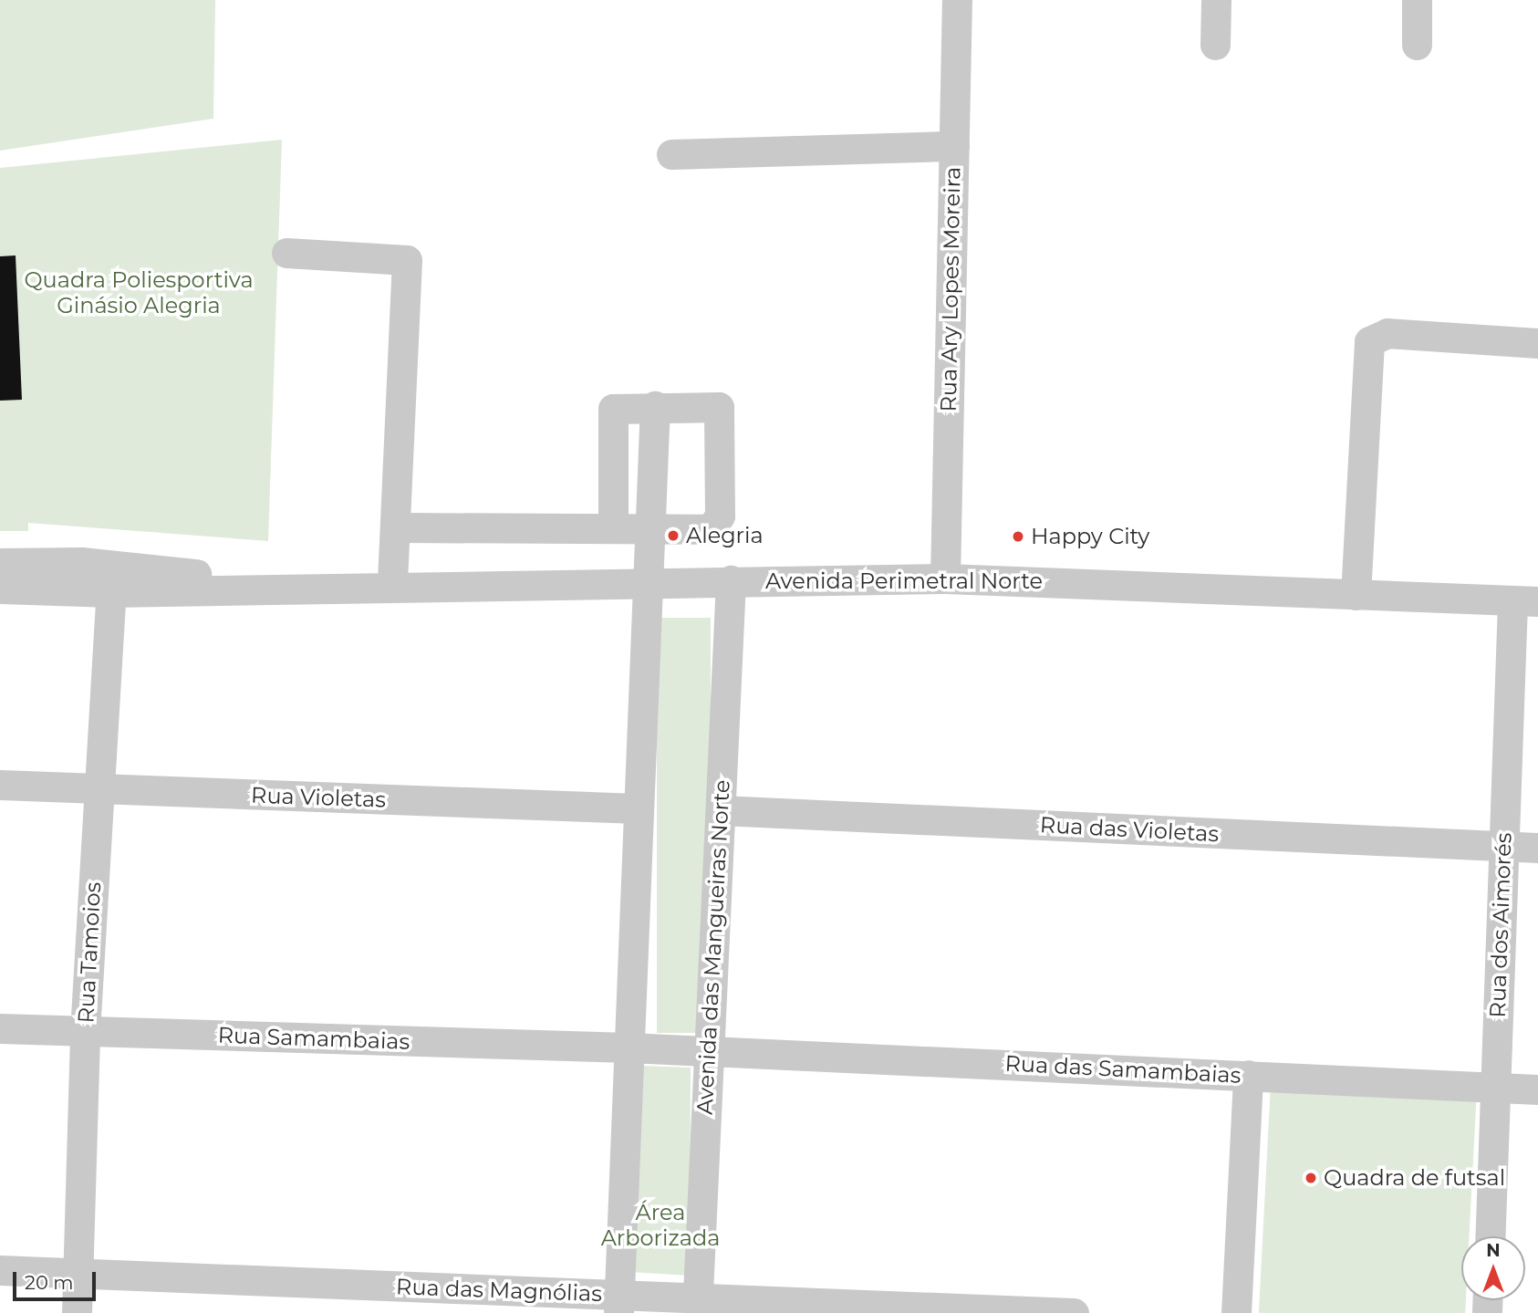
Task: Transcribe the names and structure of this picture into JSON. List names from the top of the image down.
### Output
{
  "streets": {
    "street": [
      "Rua Ary Lopes Moreira",
      "Avenida Perimetral Norte",
      "Rua Violetas",
      "Rua das Violetas",
      "Rua dos Aimorés",
      "Avenida das Mangueiras Norte",
      "Rua Tamoios",
      "Rua Samambaias",
      "Rua das Samambaias",
      "Rua das Magnólias"
    ]
  },
  "crossings": [
    ["Rua Ary Lopes Moreira", "Avenida Perimetral Norte"],
    ["Avenida Perimetral Norte", "Rua dos Aimorés"],
    ["Avenida Perimetral Norte", "Avenida das Mangueiras Norte"],
    ["Avenida Perimetral Norte", "Rua Tamoios"],
    ["Rua Violetas", "Rua Tamoios"],
    ["Rua das Violetas", "Rua dos Aimorés"],
    ["Rua das Violetas", "Avenida das Mangueiras Norte"],
    ["Rua dos Aimorés", "Rua das Samambaias"],
    ["Avenida das Mangueiras Norte", "Rua Samambaias"],
    ["Avenida das Mangueiras Norte", "Rua das Samambaias"],
    ["Avenida das Mangueiras Norte", "Rua das Magnólias"],
    ["Rua Tamoios", "Rua Samambaias"],
    ["Rua Tamoios", "Rua das Magnólias"],
    ["Rua Samambaias", "Rua das Samambaias"]
  ],
  "parks": ["Quadra Poliesportiva Ginásio Alegria", "Área Arborizada"],
  "places": ["Alegria", "Happy City", "Quadra de futsal"],
  "scale_bar": "20 m",
  "north": "top"
}
